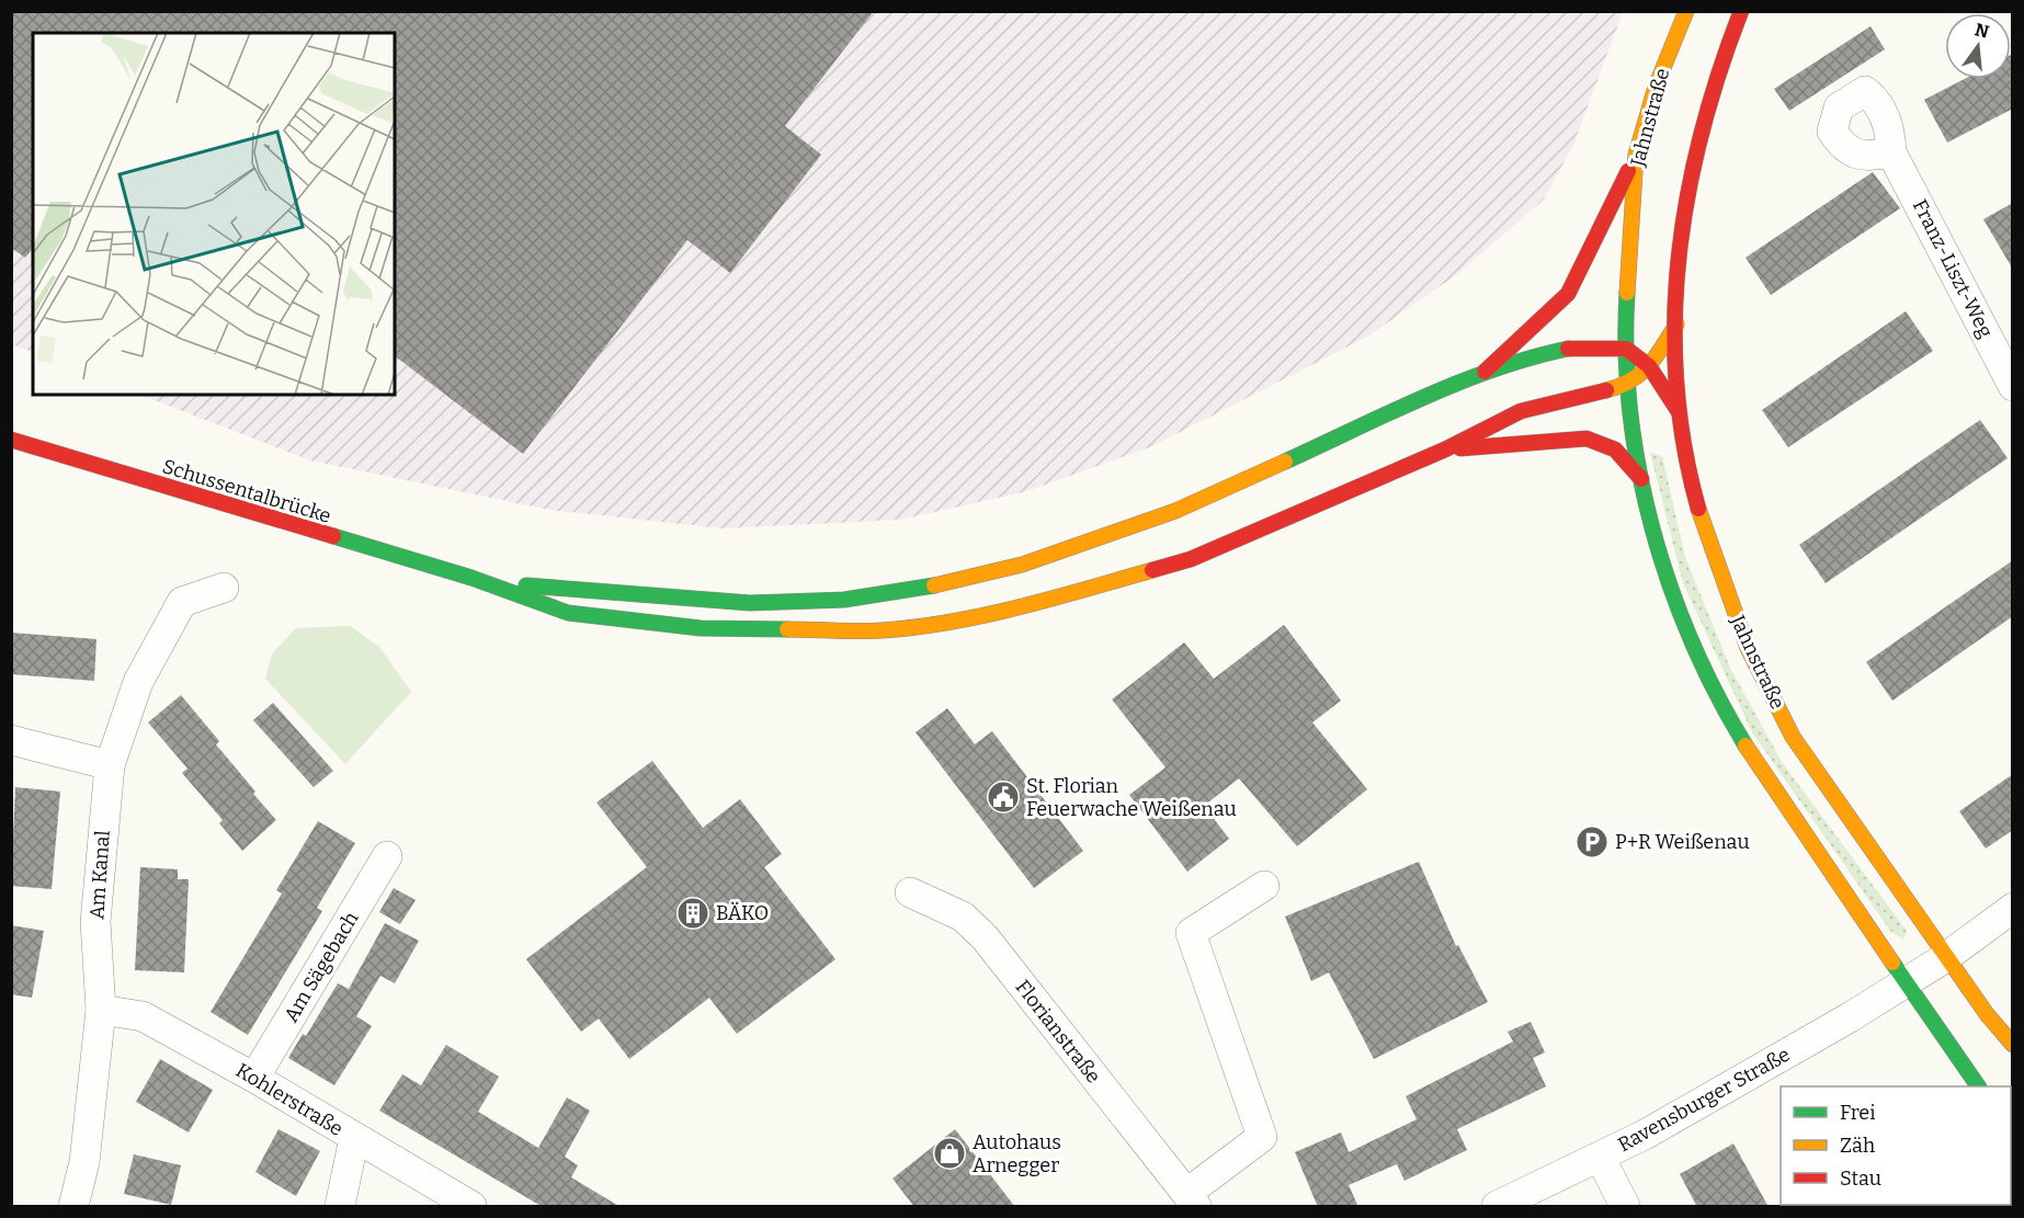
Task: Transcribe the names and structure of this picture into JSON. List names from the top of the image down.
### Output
{
  "streets": {
    "main road": ["Jahnstraße", "Schussentalbrücke"],
    "street": [
      "Franz-Liszt-Weg",
      "Am Kanal",
      "Am Sägebach",
      "Florianstraße",
      "Kohlerstraße",
      "Ravensburger Straße"
    ]
  },
  "crossings": [
    ["Jahnstraße", "Ravensburger Straße"],
    ["Am Kanal", "Kohlerstraße"],
    ["Am Sägebach", "Kohlerstraße"]
  ],
  "places": {
    "public building": ["St. Florian Feuerwache Weißenau"],
    "parking": ["P+R Weißenau"],
    "building": ["BÄKO"],
    "shop": ["Autohaus Arnegger"]
  },
  "legend": ["Frei", "Zäh", "Stau"],
  "north": "top"
}
